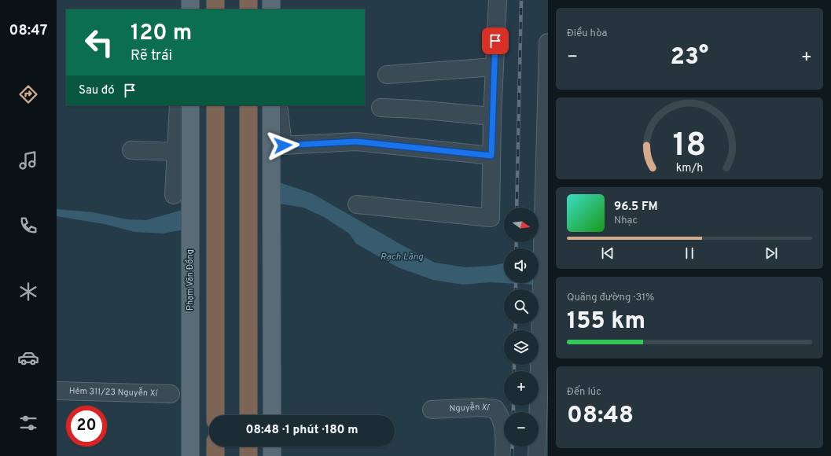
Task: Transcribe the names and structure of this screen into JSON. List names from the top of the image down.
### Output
{
  "streets": {
    "main road": ["Phạm Văn Đồng"],
    "street": ["Hẻm 311/23 Nguyễn Xí", "Nguyễn Xí"]
  },
  "water": ["Rạch Lăng"],
  "north": "right",
  "page": {
    "tabs": "08:47",
    "tile": [
      "Điều hòa",
      ["Quãng đường · 31%", "155 km"],
      ["Đến lúc", "08:48"]
    ],
    "turn": ["120 m", "Rẽ trái"],
    "heat": ["−", "23°", "+"],
    "then": "Sau đó",
    "song": ["96.5 FM", "Nhạc"],
    "map_buttons": ["+", "−"],
    "limit": "20",
    "trip": "08:48 · 1 phút · 180 m",
    "gauge": ["18", "km/h"]
  }
}
